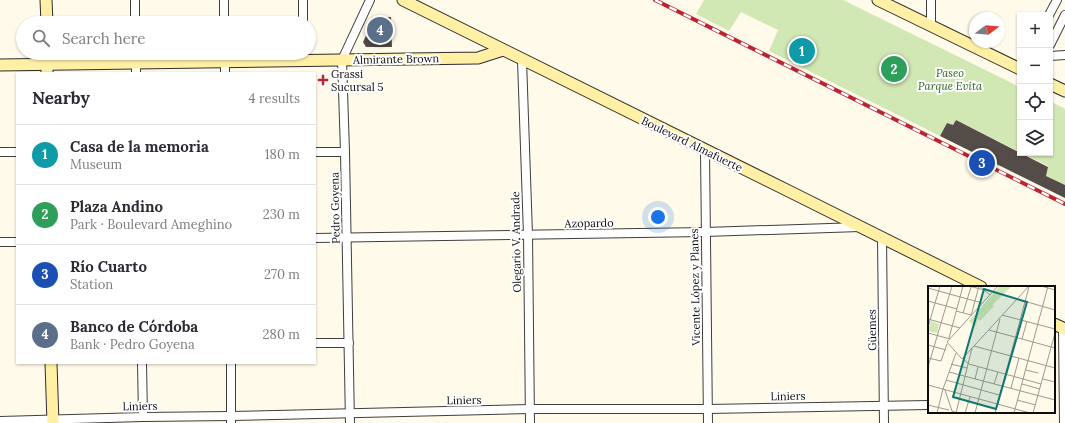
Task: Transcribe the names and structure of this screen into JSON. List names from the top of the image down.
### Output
{
  "streets": {
    "main road": ["Almirante Brown", "Boulevard Almafuerte"],
    "street": [
      "Pedro Goyena",
      "Azopardo",
      "Olegario V. Andrade",
      "Vicente López y Planes",
      "Güemes",
      "Liniers"
    ]
  },
  "crossings": [
    ["Almirante Brown", "Boulevard Almafuerte"],
    ["Almirante Brown", "Pedro Goyena"],
    ["Boulevard Almafuerte", "Azopardo"],
    ["Boulevard Almafuerte", "Olegario V. Andrade"],
    ["Boulevard Almafuerte", "Vicente López y Planes"],
    ["Boulevard Almafuerte", "Güemes"],
    ["Pedro Goyena", "Azopardo"],
    ["Pedro Goyena", "Liniers"],
    ["Azopardo", "Olegario V. Andrade"],
    ["Azopardo", "Vicente López y Planes"],
    ["Olegario V. Andrade", "Liniers"],
    ["Vicente López y Planes", "Liniers"],
    ["Güemes", "Liniers"]
  ],
  "parks": ["Paseo Parque Evita"],
  "places": {
    "health": ["Grassi Sucursal 5"]
  },
  "north": "right",
  "page": {
    "map_buttons": ["+", "−"],
    "pins": [
      "4",
      "1",
      "2",
      "3"
    ],
    "search": "Search here",
    "heading": ["Nearby", "4 results"],
    "list": [
      {
        "mark": "1",
        "name": "Casa de la memoria",
        "note": "Museum",
        "value": "180 m"
      },
      {
        "mark": "2",
        "name": "Plaza Andino",
        "note": "Park · Boulevard Ameghino",
        "value": "230 m"
      },
      {
        "mark": "3",
        "name": "Río Cuarto",
        "note": "Station",
        "value": "270 m"
      },
      {
        "mark": "4",
        "name": "Banco de Córdoba",
        "note": "Bank · Pedro Goyena",
        "value": "280 m"
      }
    ]
  }
}
